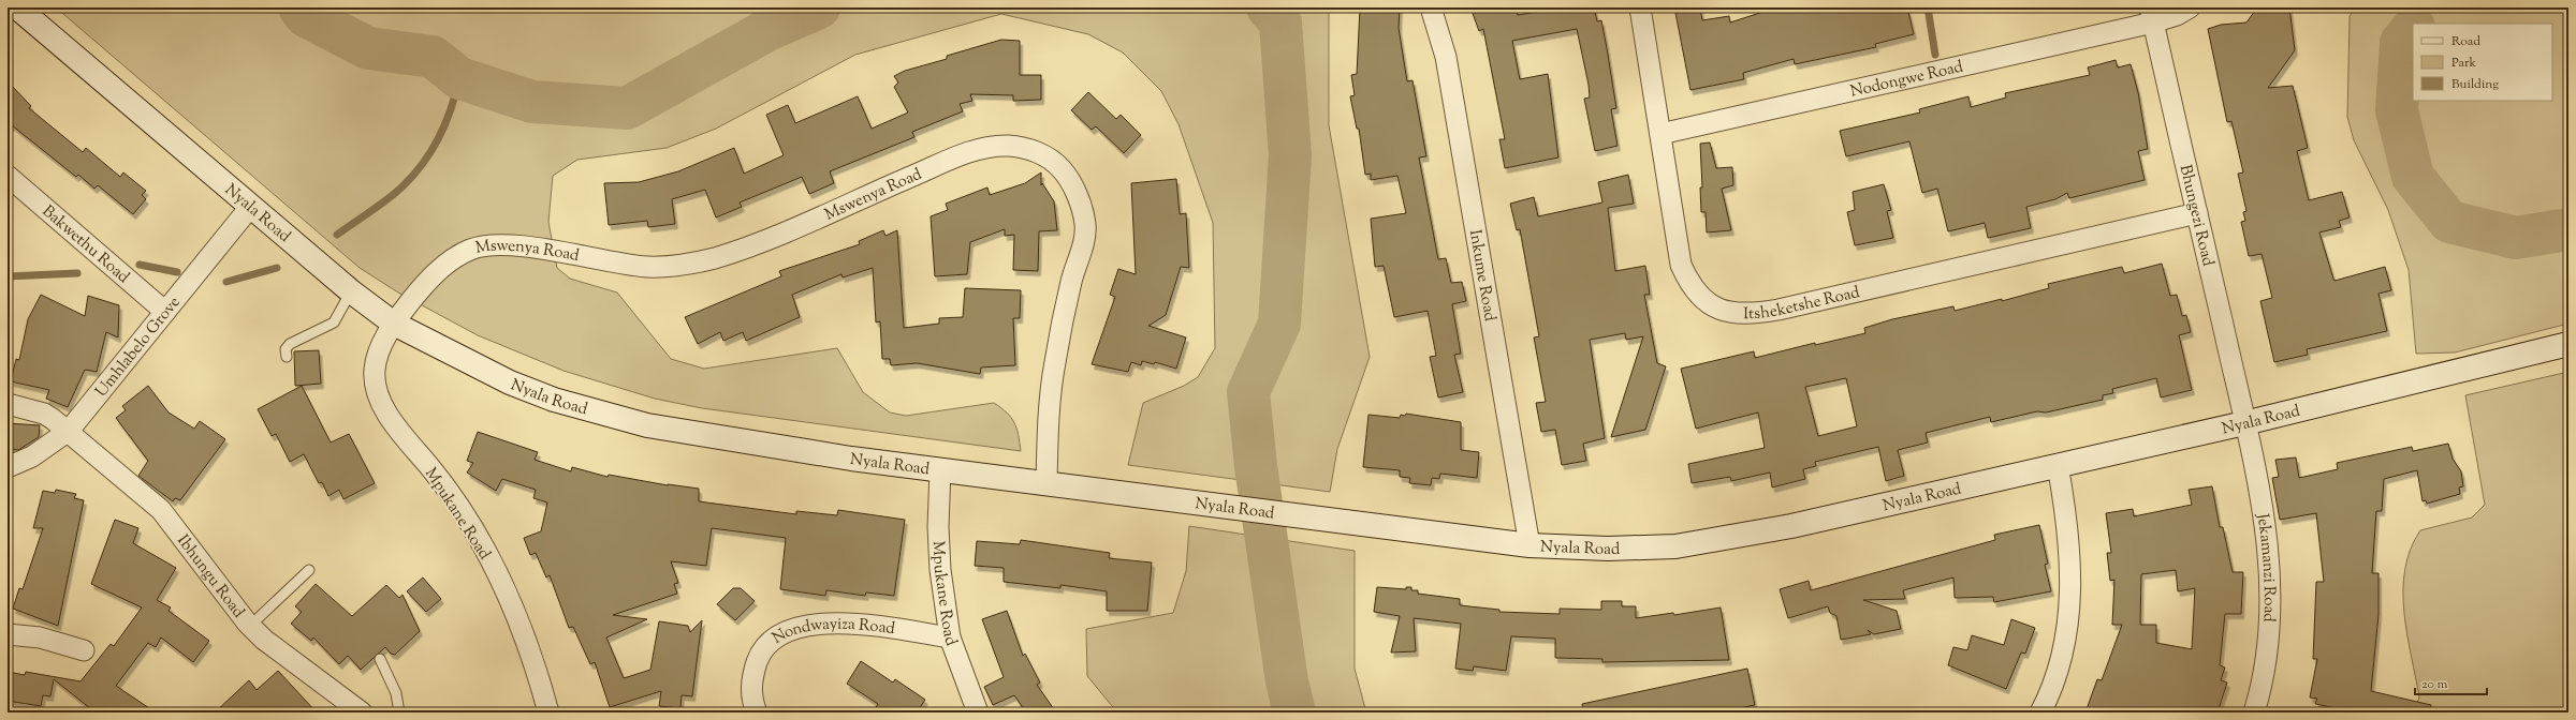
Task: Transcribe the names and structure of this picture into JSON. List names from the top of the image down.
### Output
{
  "streets": {
    "street": [
      "Nodongwe Road",
      "Mswenya Road",
      "Nyala Road",
      "Bhungezi Road",
      "Bakwethu Road",
      "Inkume Road",
      "Itsheketshe Road",
      "Umhlabelo Grove",
      "Mpukane Road",
      "Jekamanzi Road",
      "Ibhungu Road",
      "Nondwayiza Road"
    ]
  },
  "crossings": [
    ["Nodongwe Road", "Bhungezi Road"],
    ["Nodongwe Road", "Itsheketshe Road"],
    ["Mswenya Road", "Nyala Road"],
    ["Mswenya Road", "Mpukane Road"],
    ["Nyala Road", "Bhungezi Road"],
    ["Nyala Road", "Inkume Road"],
    ["Nyala Road", "Umhlabelo Grove"],
    ["Nyala Road", "Mpukane Road"],
    ["Nyala Road", "Jekamanzi Road"],
    ["Bhungezi Road", "Itsheketshe Road"],
    ["Bhungezi Road", "Jekamanzi Road"],
    ["Bakwethu Road", "Umhlabelo Grove"],
    ["Umhlabelo Grove", "Ibhungu Road"],
    ["Mpukane Road", "Nondwayiza Road"]
  ],
  "legend": ["Road", "Park", "Building"],
  "scale_bar": "20 m"
}
